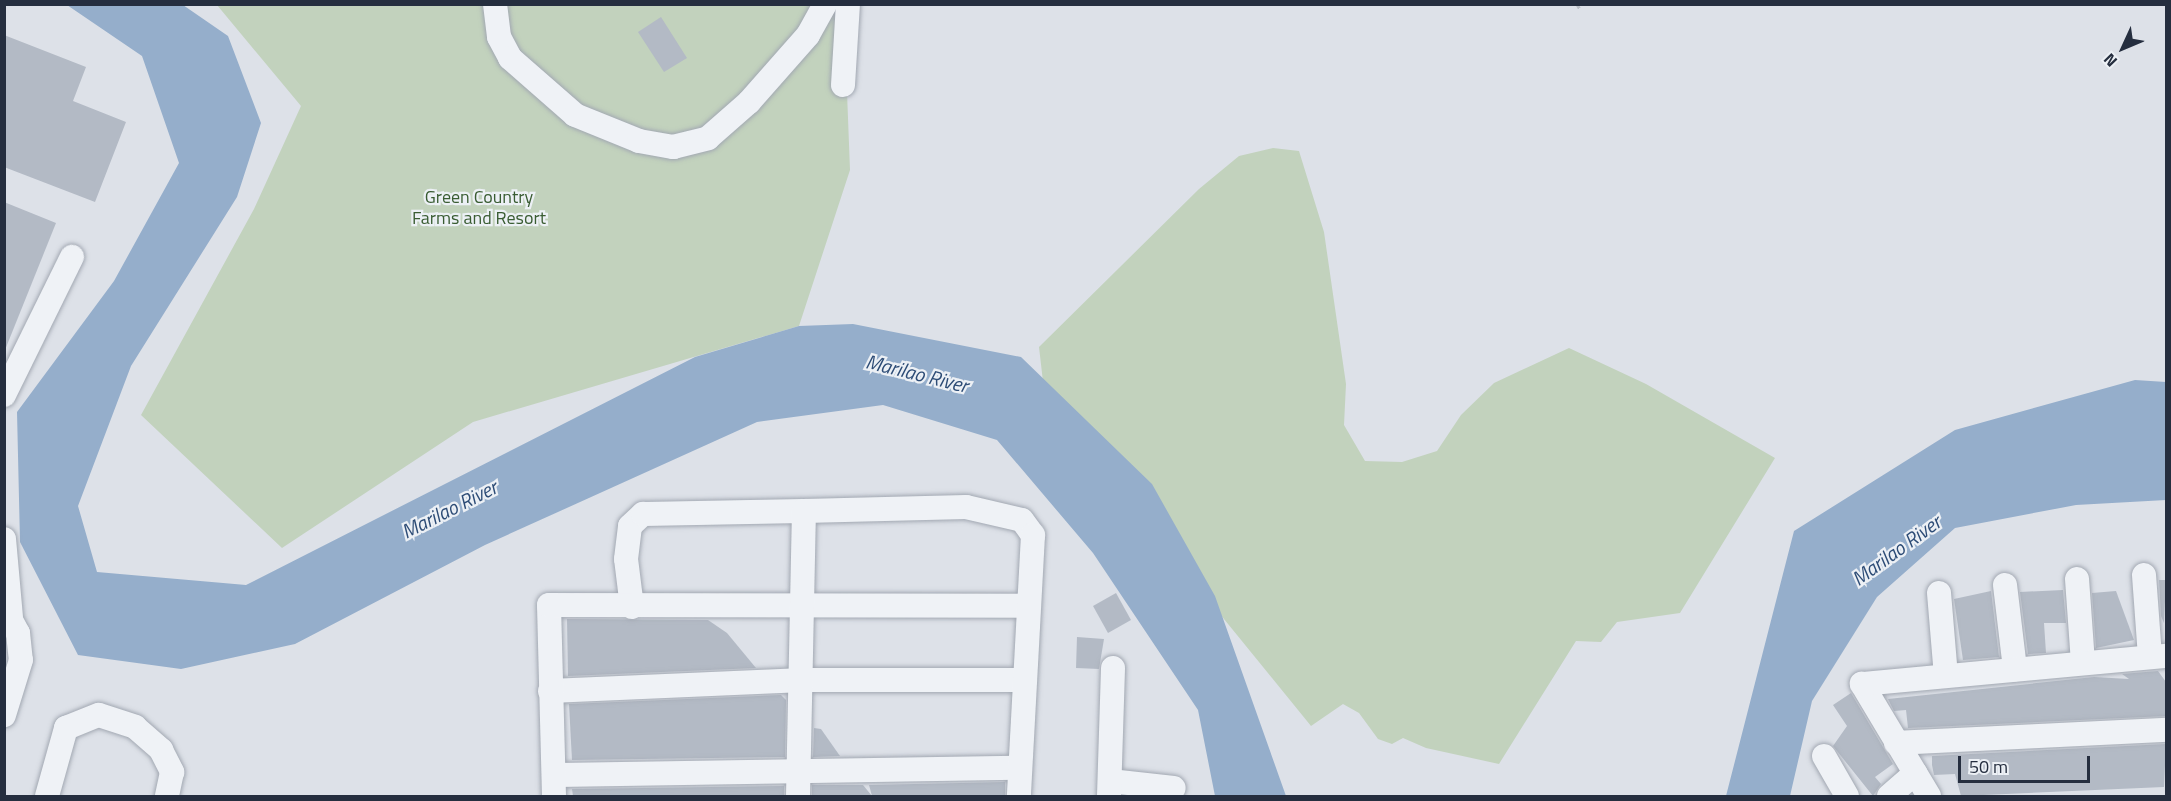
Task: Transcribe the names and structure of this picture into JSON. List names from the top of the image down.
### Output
{
  "water": ["Marilao River"],
  "parks": ["Green Country Farms and Resort"],
  "scale_bar": "50 m",
  "north": "bottom left"
}
